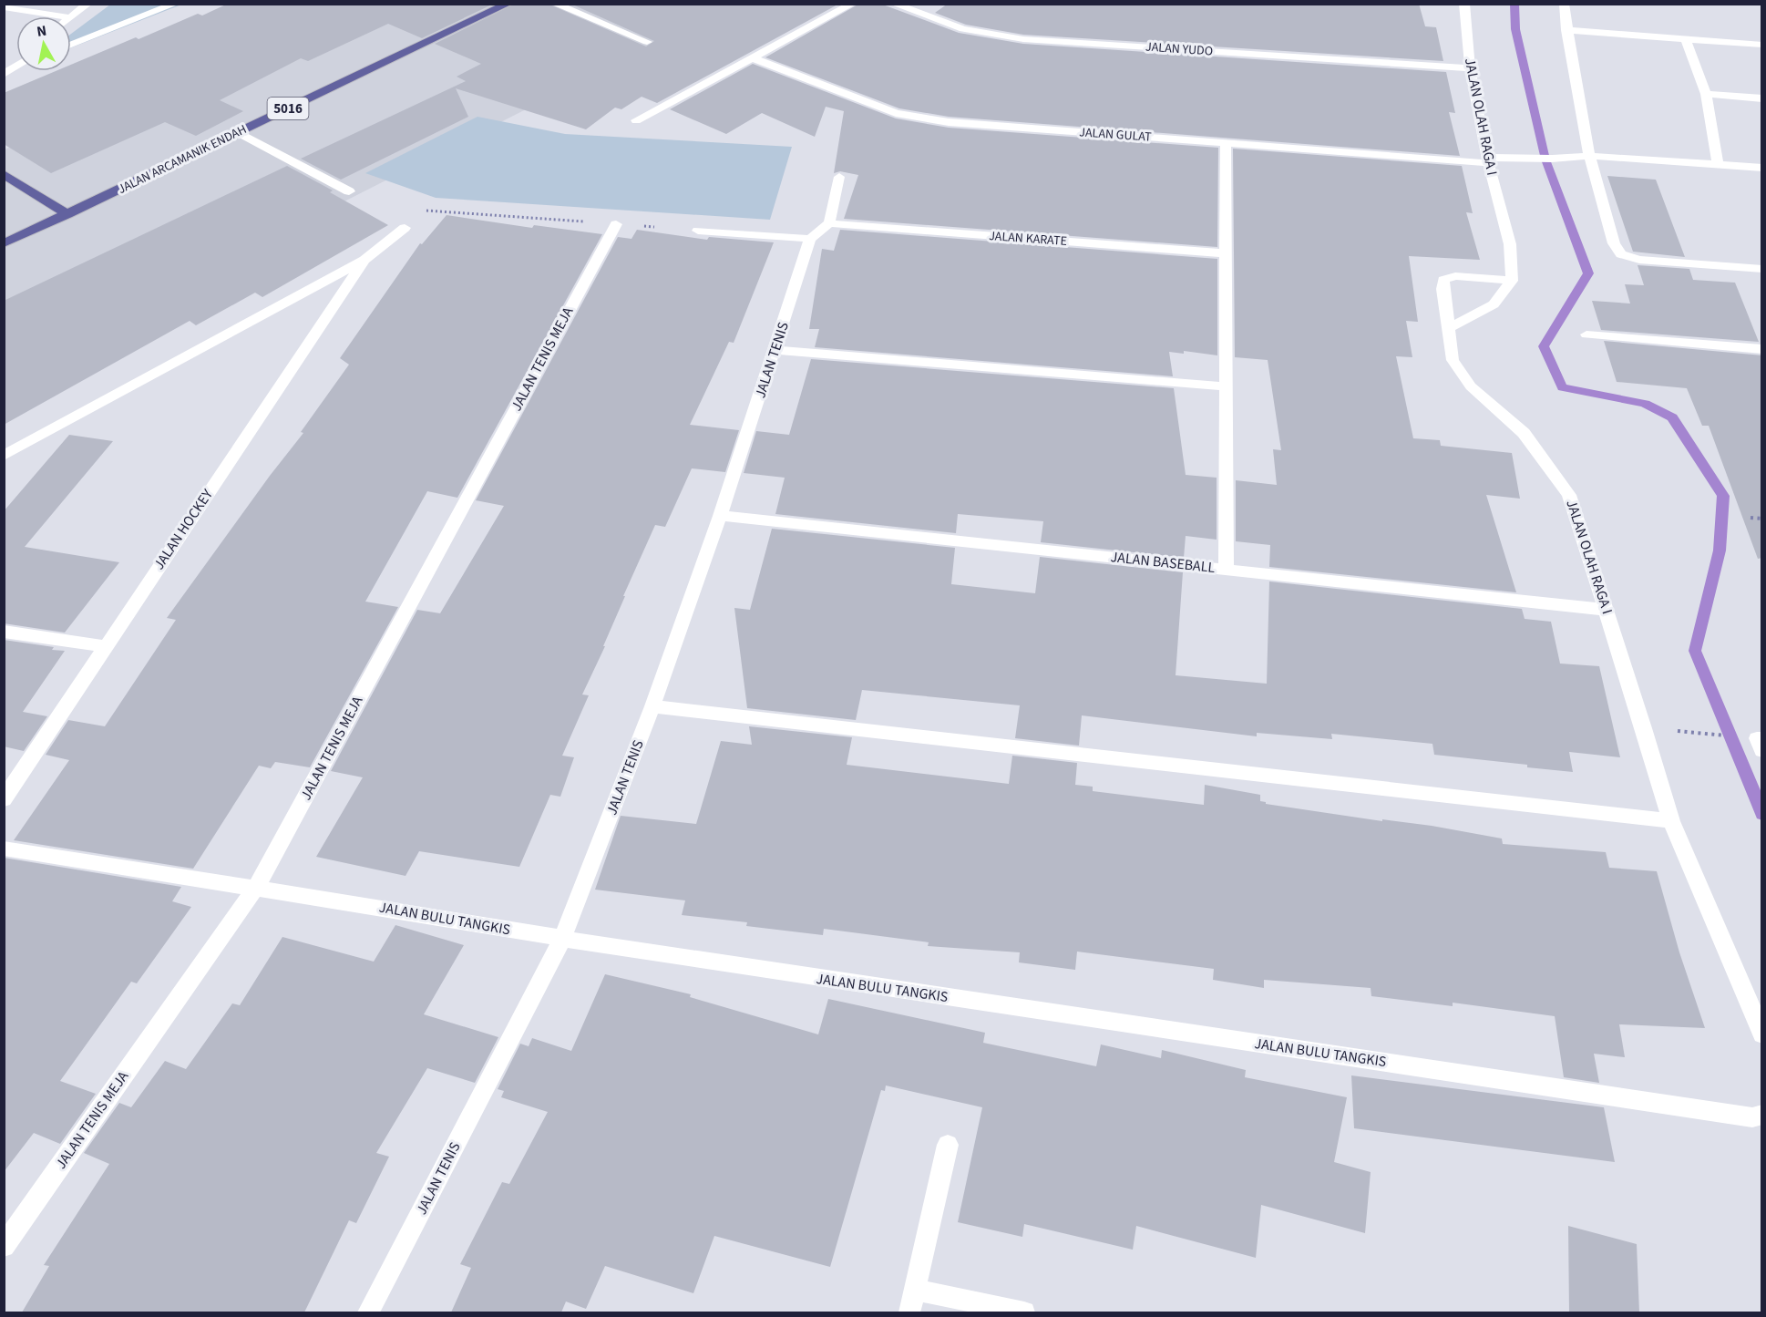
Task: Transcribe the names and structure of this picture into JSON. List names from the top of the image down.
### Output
{
  "streets": {
    "main road": ["5016", "JALAN ARCAMANIK ENDAH"],
    "street": [
      "JALAN YUDO",
      "JALAN OLAH RAGA I",
      "JALAN GULAT",
      "JALAN KARATE",
      "JALAN TENIS MEJA",
      "JALAN TENIS",
      "JALAN HOCKEY",
      "JALAN BASEBALL",
      "JALAN BULU TANGKIS"
    ]
  },
  "crossings": [
    ["JALAN YUDO", "JALAN OLAH RAGA I"],
    ["JALAN OLAH RAGA I", "JALAN GULAT"],
    ["JALAN OLAH RAGA I", "JALAN BASEBALL"],
    ["JALAN TENIS MEJA", "JALAN BULU TANGKIS"],
    ["JALAN TENIS", "JALAN BASEBALL"],
    ["JALAN TENIS", "JALAN BULU TANGKIS"]
  ],
  "north": "top"
}
